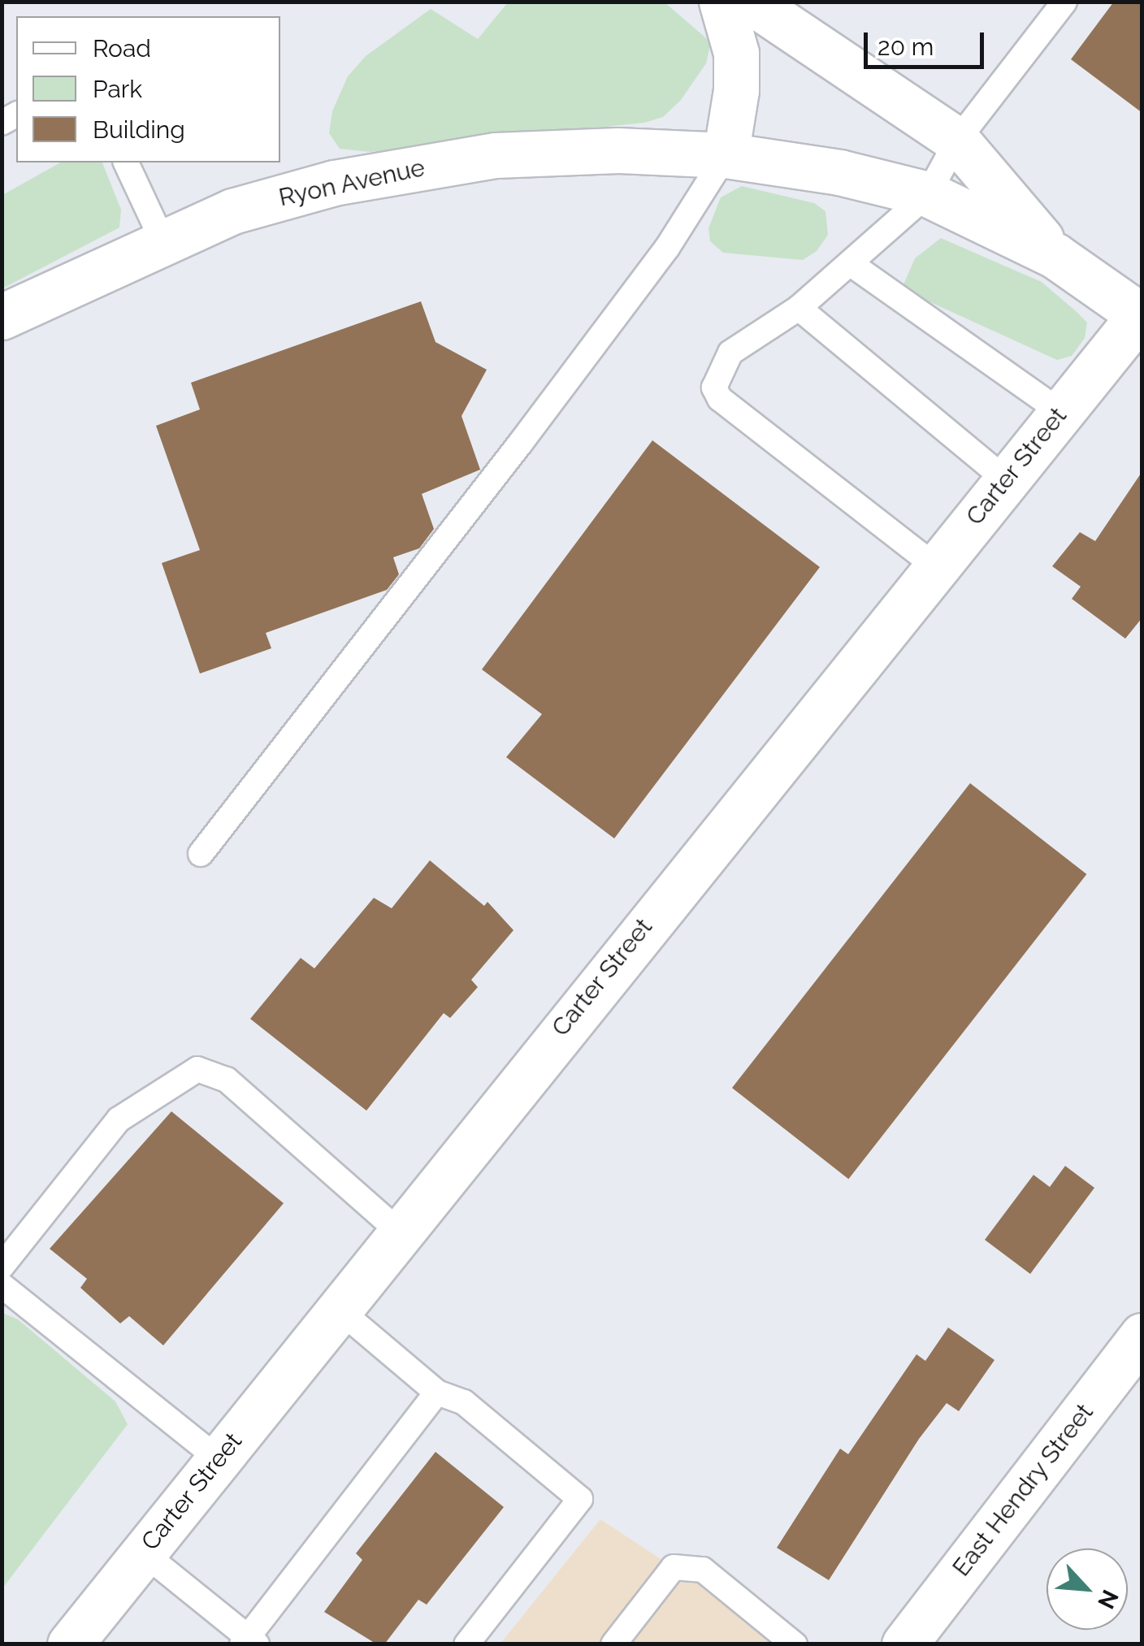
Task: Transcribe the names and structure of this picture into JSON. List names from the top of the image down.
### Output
{
  "streets": {
    "street": ["Ryon Avenue", "Carter Street", "East Hendry Street"]
  },
  "legend": ["Road", "Park", "Building"],
  "scale_bar": "20 m",
  "north": "bottom right"
}
